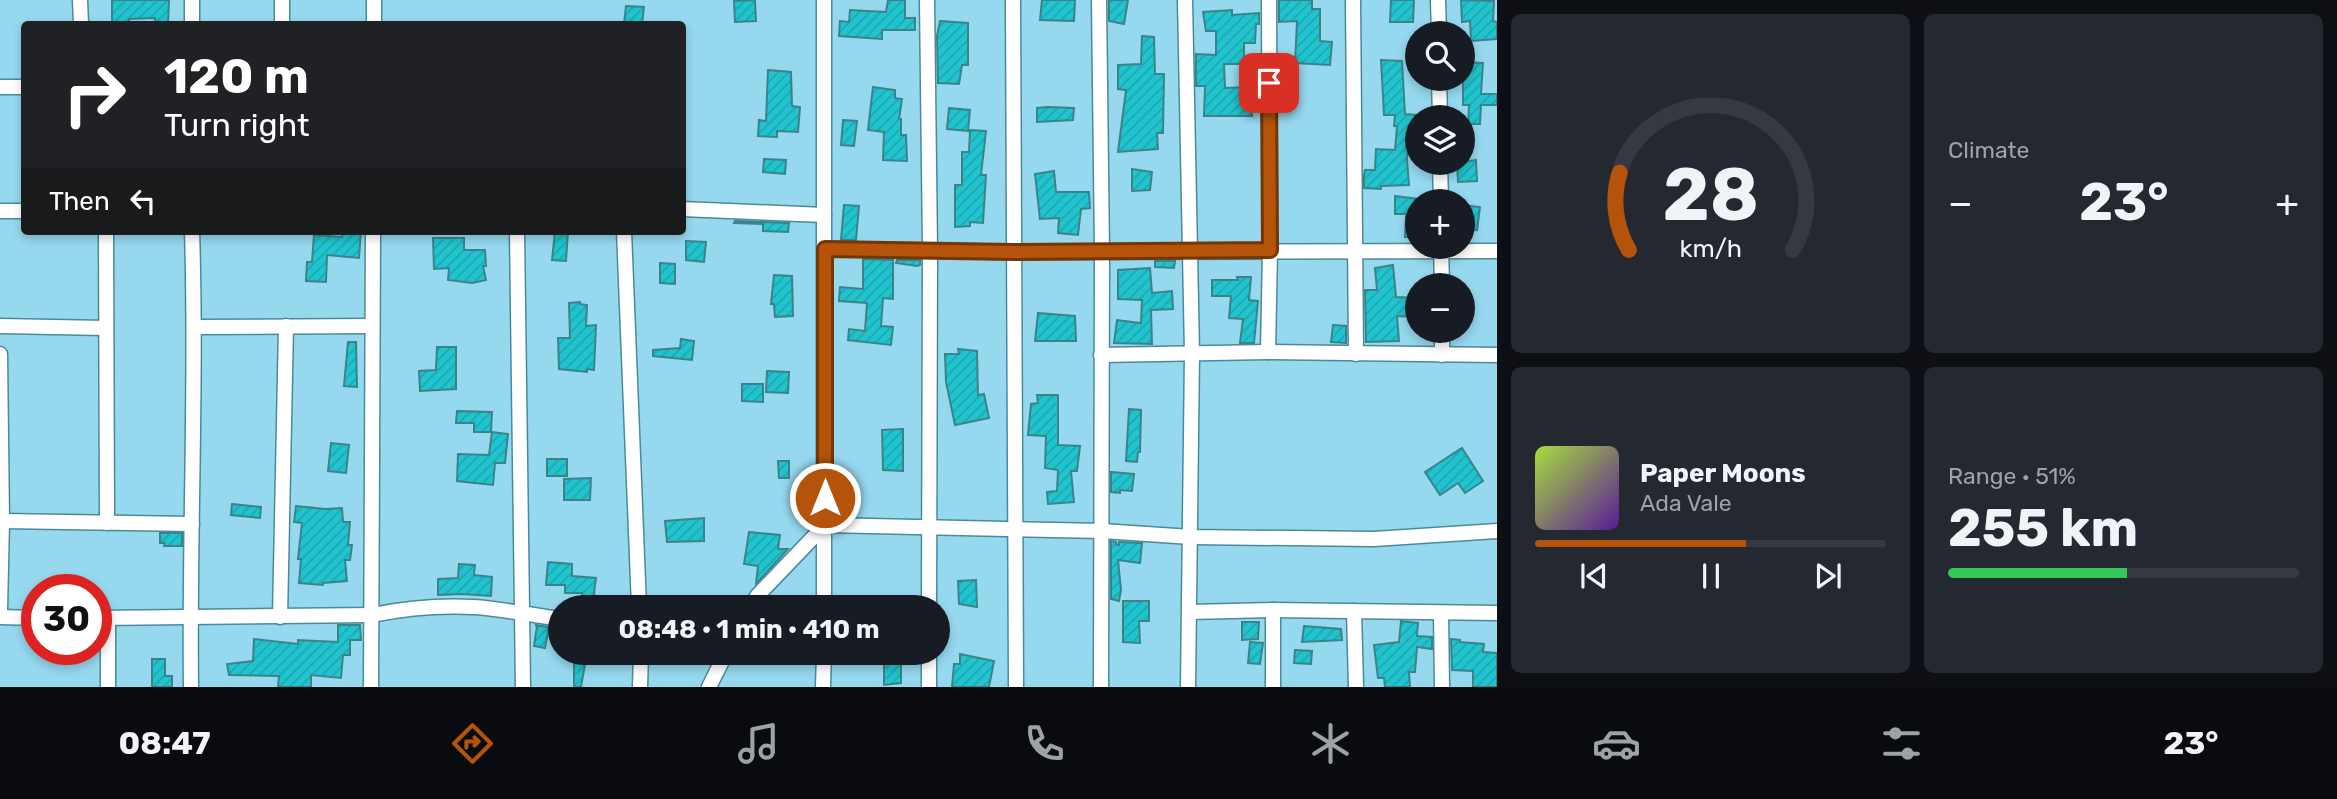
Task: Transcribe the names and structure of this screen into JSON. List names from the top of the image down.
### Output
{
  "page": {
    "tile": [
      "Climate",
      ["Range · 51%", "255 km"]
    ],
    "map_buttons": ["+", "−"],
    "turn": ["120 m", "Turn right"],
    "then": "Then",
    "heat": ["−", "23°", "+"],
    "song": ["Paper Moons", "Ada Vale"],
    "limit": "30",
    "trip": "08:48 · 1 min · 410 m",
    "tabs": ["08:47", "23°"],
    "gauge": ["28", "km/h"]
  }
}
